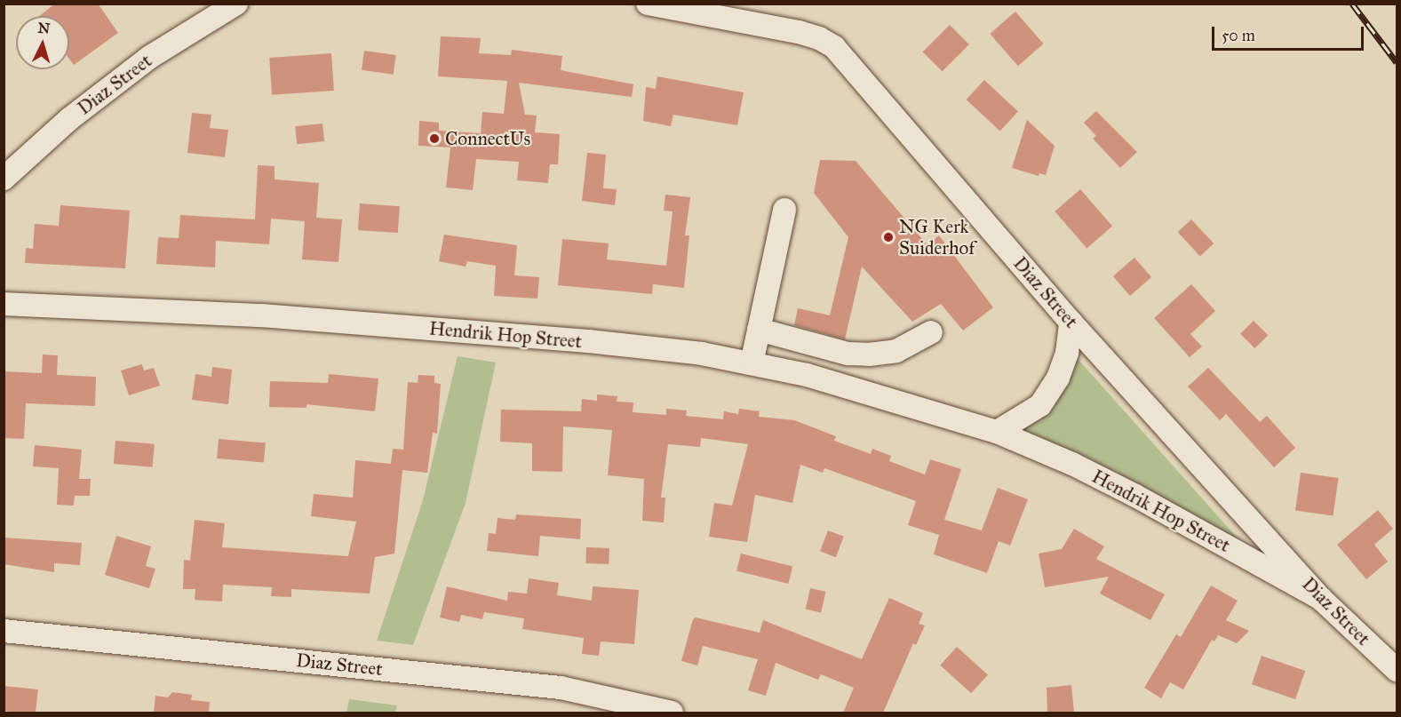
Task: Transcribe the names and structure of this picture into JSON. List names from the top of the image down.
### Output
{
  "streets": {
    "street": ["Diaz Street", "Hendrik Hop Street"]
  },
  "crossings": [
    ["Diaz Street", "Hendrik Hop Street"]
  ],
  "places": ["ConnectUs", "NG Kerk Suiderhof"],
  "scale_bar": "50 m",
  "north": "top"
}
